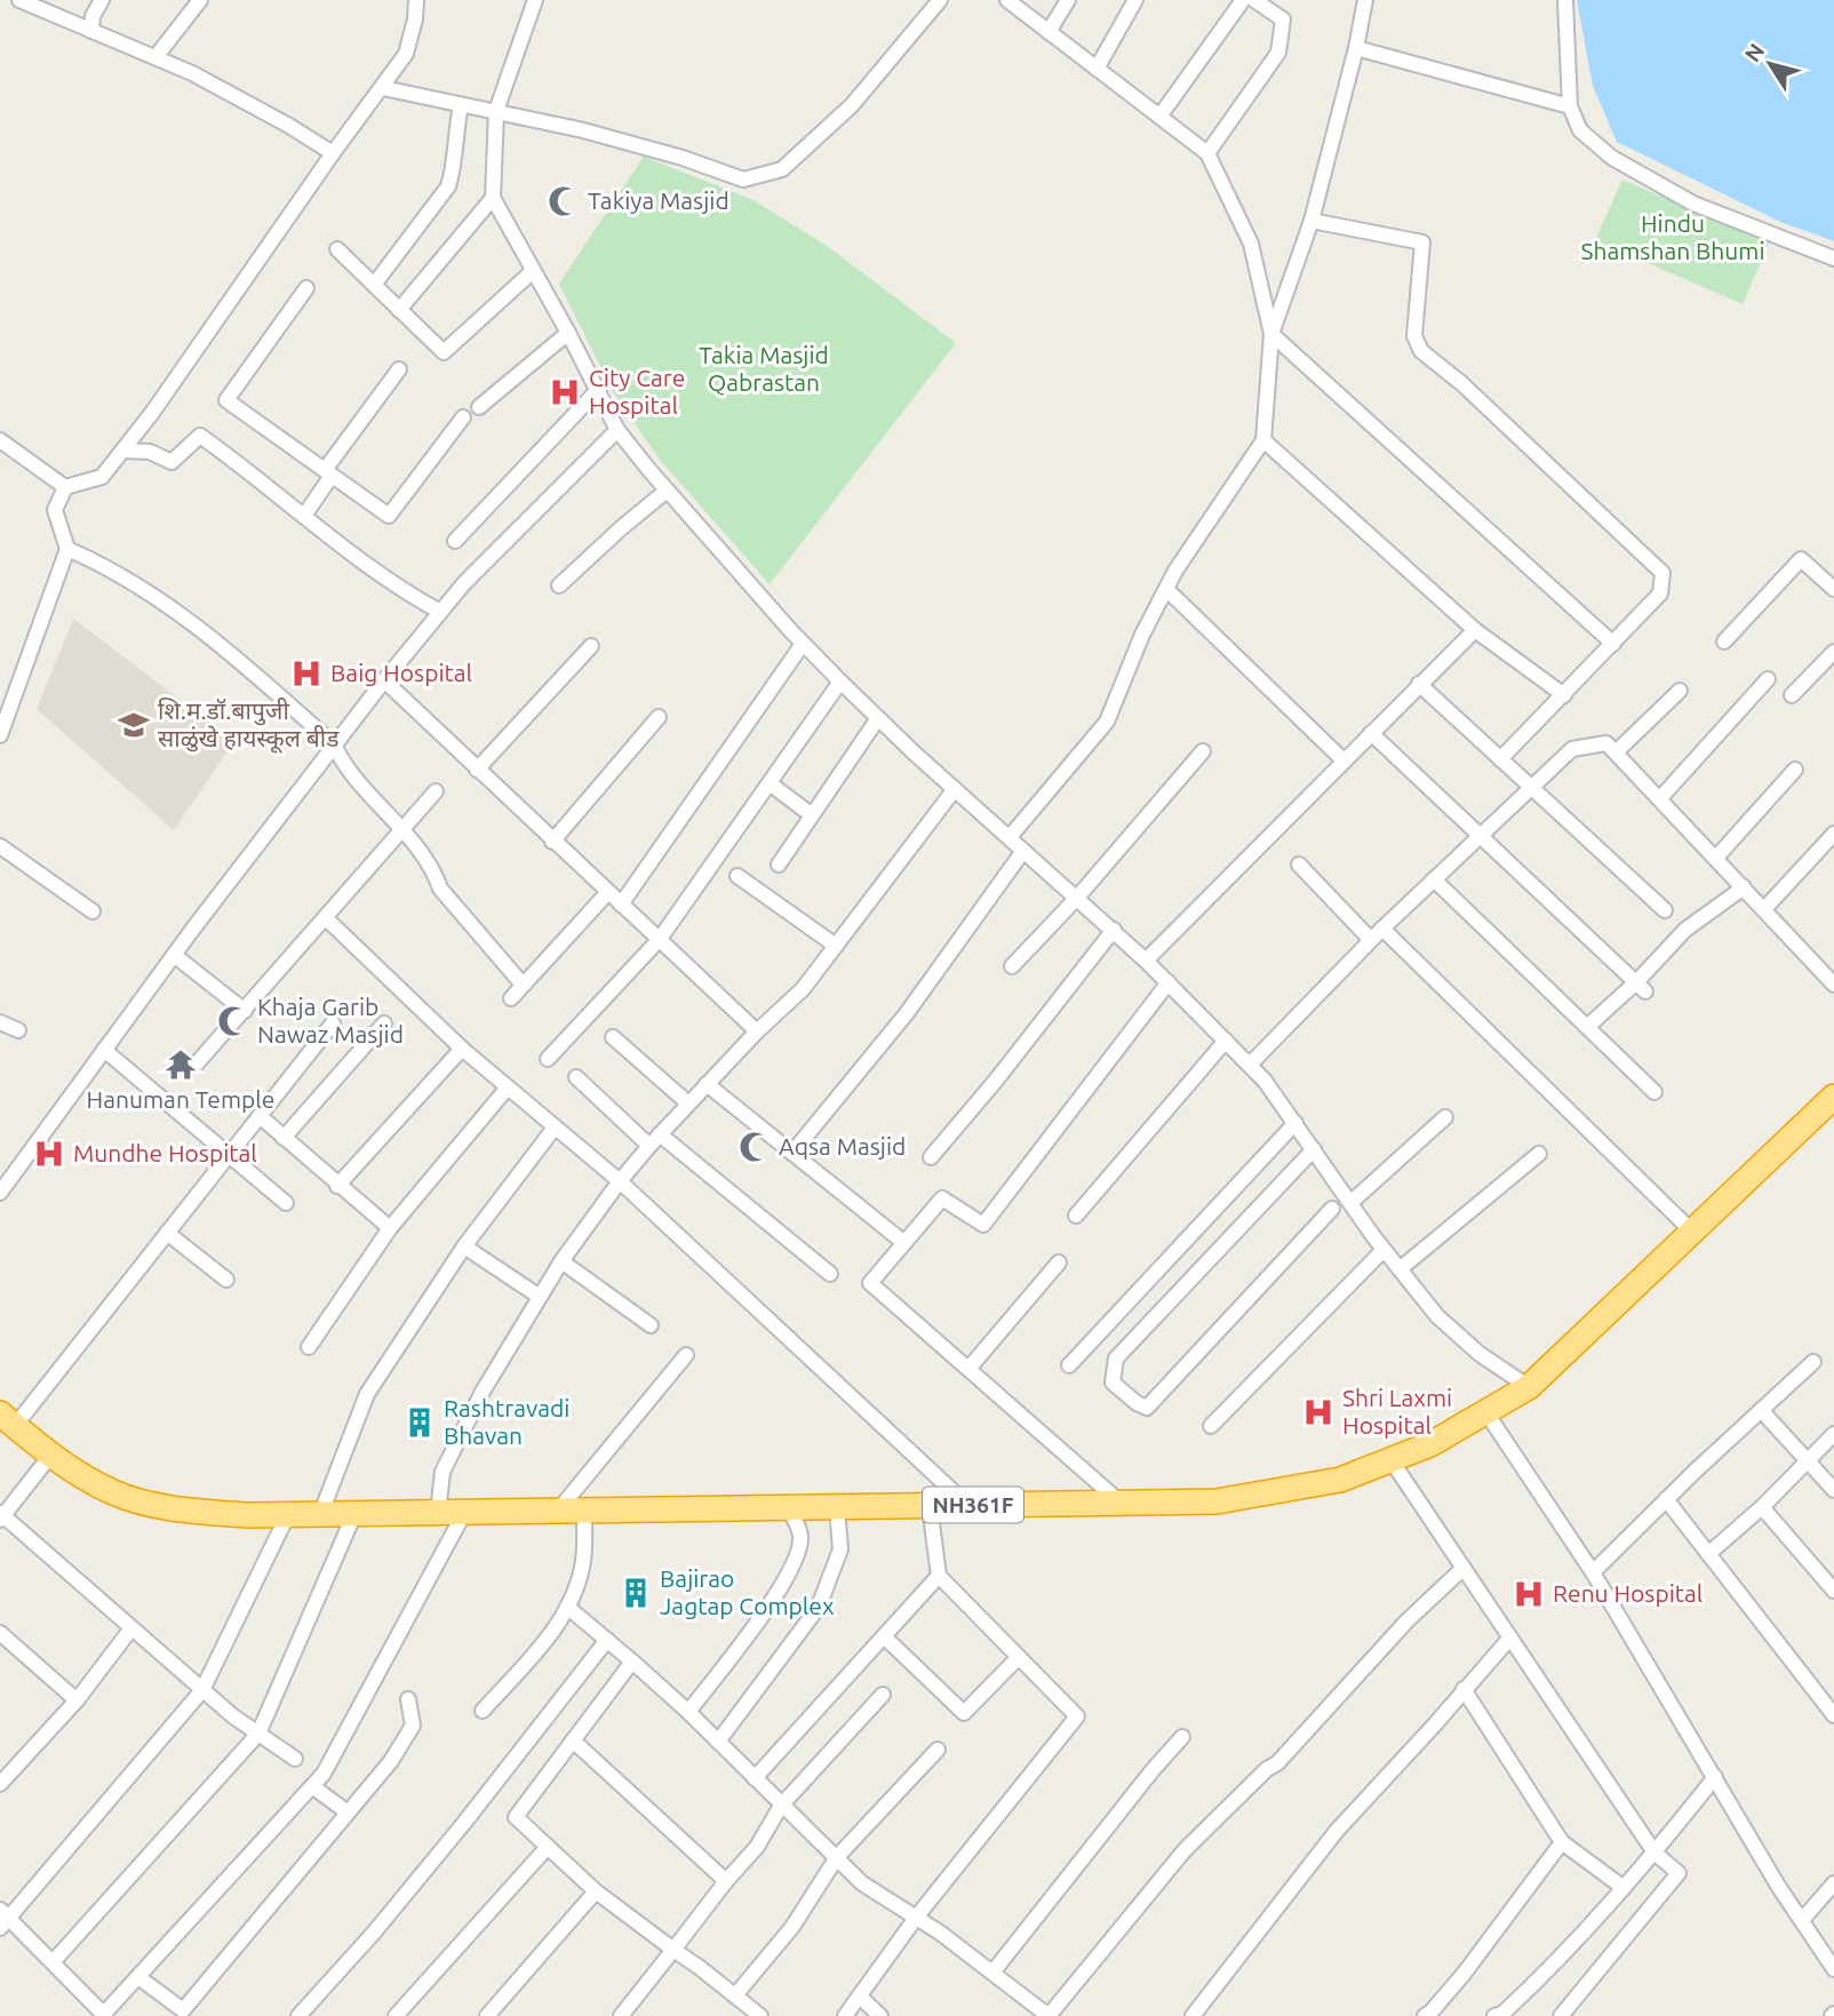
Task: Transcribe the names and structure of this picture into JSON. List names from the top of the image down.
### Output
{
  "streets": {
    "highway": ["NH361F"]
  },
  "parks": ["Hindu Shamshan Bhumi", "Takia Masjid Qabrastan"],
  "places": {
    "mosque": ["Takiya Masjid", "Khaja Garib Nawaz Masjid", "Aqsa Masjid"],
    "hospital": [
      "City Care Hospital",
      "Baig Hospital",
      "Mundhe Hospital",
      "Shri Laxmi Hospital",
      "Renu Hospital"
    ],
    "school or university": ["शि.म.डॉ.बापुजी साळुंखे हायस्कूल बीड"],
    "temple": ["Hanuman Temple"],
    "building": ["Rashtravadi Bhavan", "Bajirao Jagtap Complex"]
  },
  "north": "top left"
}
